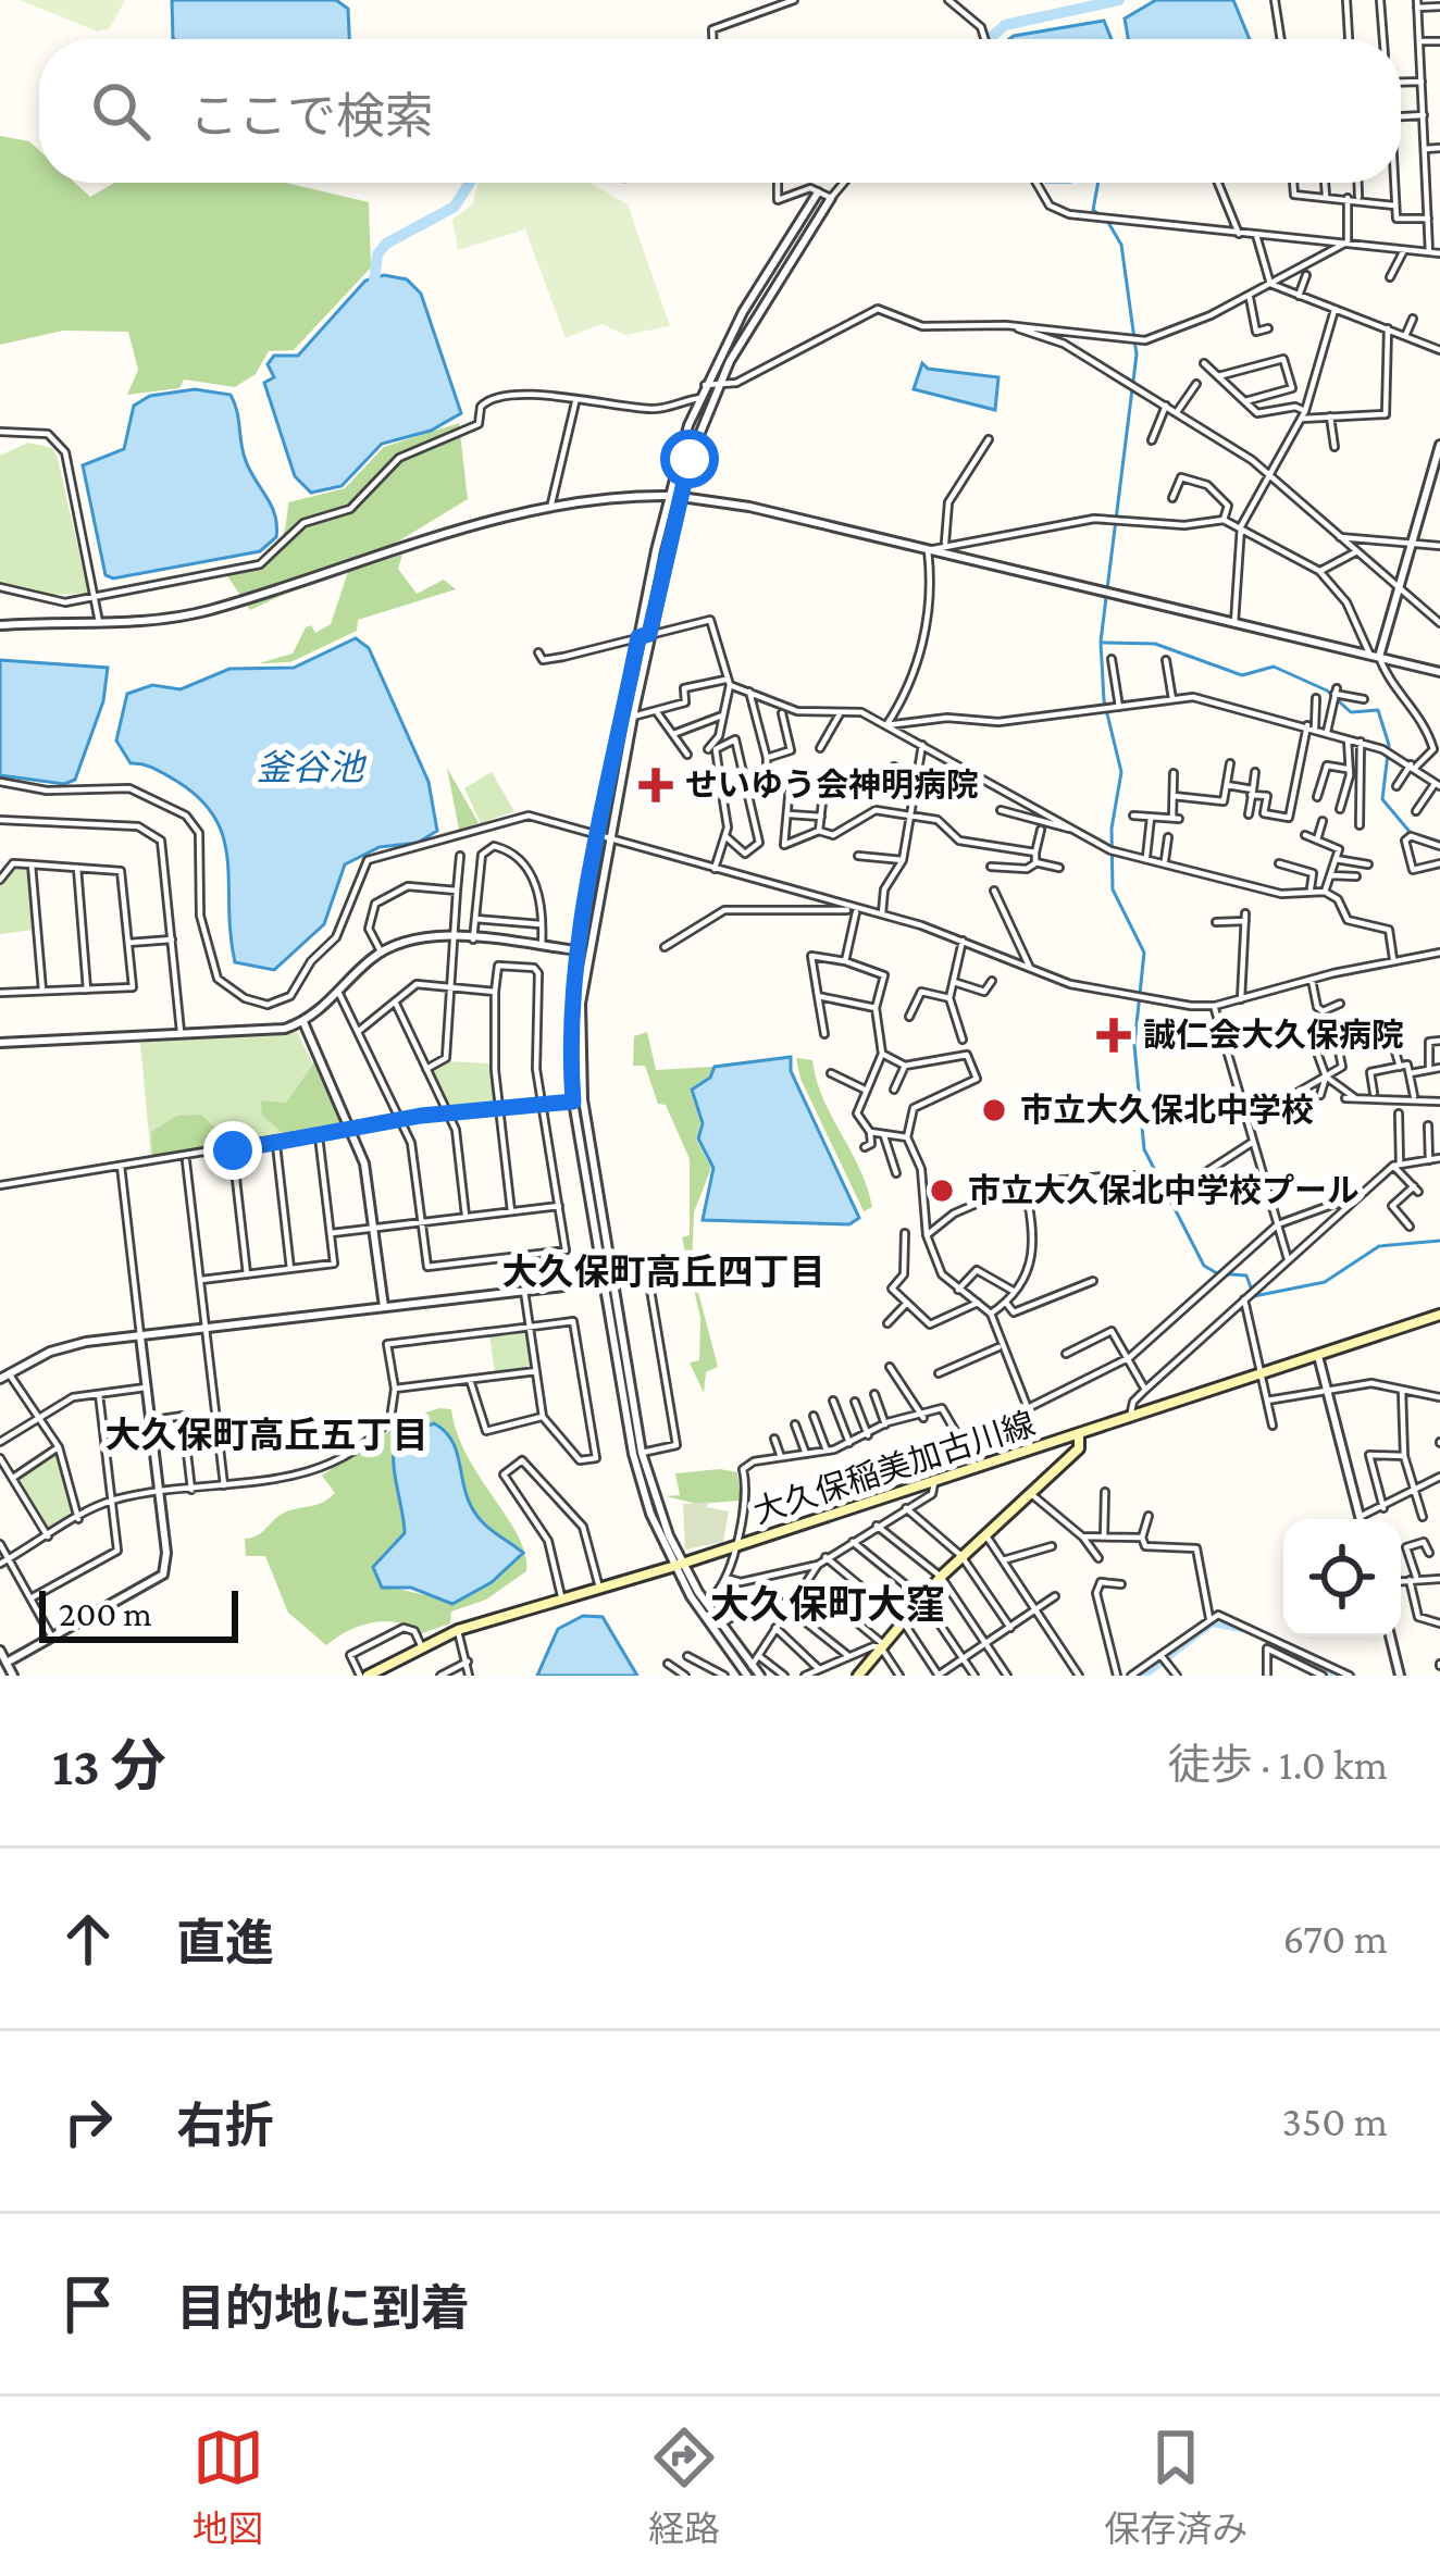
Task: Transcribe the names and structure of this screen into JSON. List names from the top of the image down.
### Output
{
  "streets": {
    "main road": ["大久保稲美加古川線"]
  },
  "districts": ["大久保町高丘四丁目", "大久保町高丘五丁目", "大久保町大窪"],
  "water": ["釜谷池"],
  "places": {
    "health": ["せいゆう会神明病院", "誠仁会大久保病院"],
    "other": ["市立大久保北中学校", "市立大久保北中学校プール"]
  },
  "scale_bar": "200 m",
  "page": {
    "search": "ここで検索",
    "scale": "200 m",
    "heading": ["13 分", "徒歩 · 1.0 km"],
    "list": [
      ["直進", "670 m"],
      ["右折", "350 m"],
      "目的地に到着"
    ],
    "nav": ["地図", "経路", "保存済み"]
  }
}
